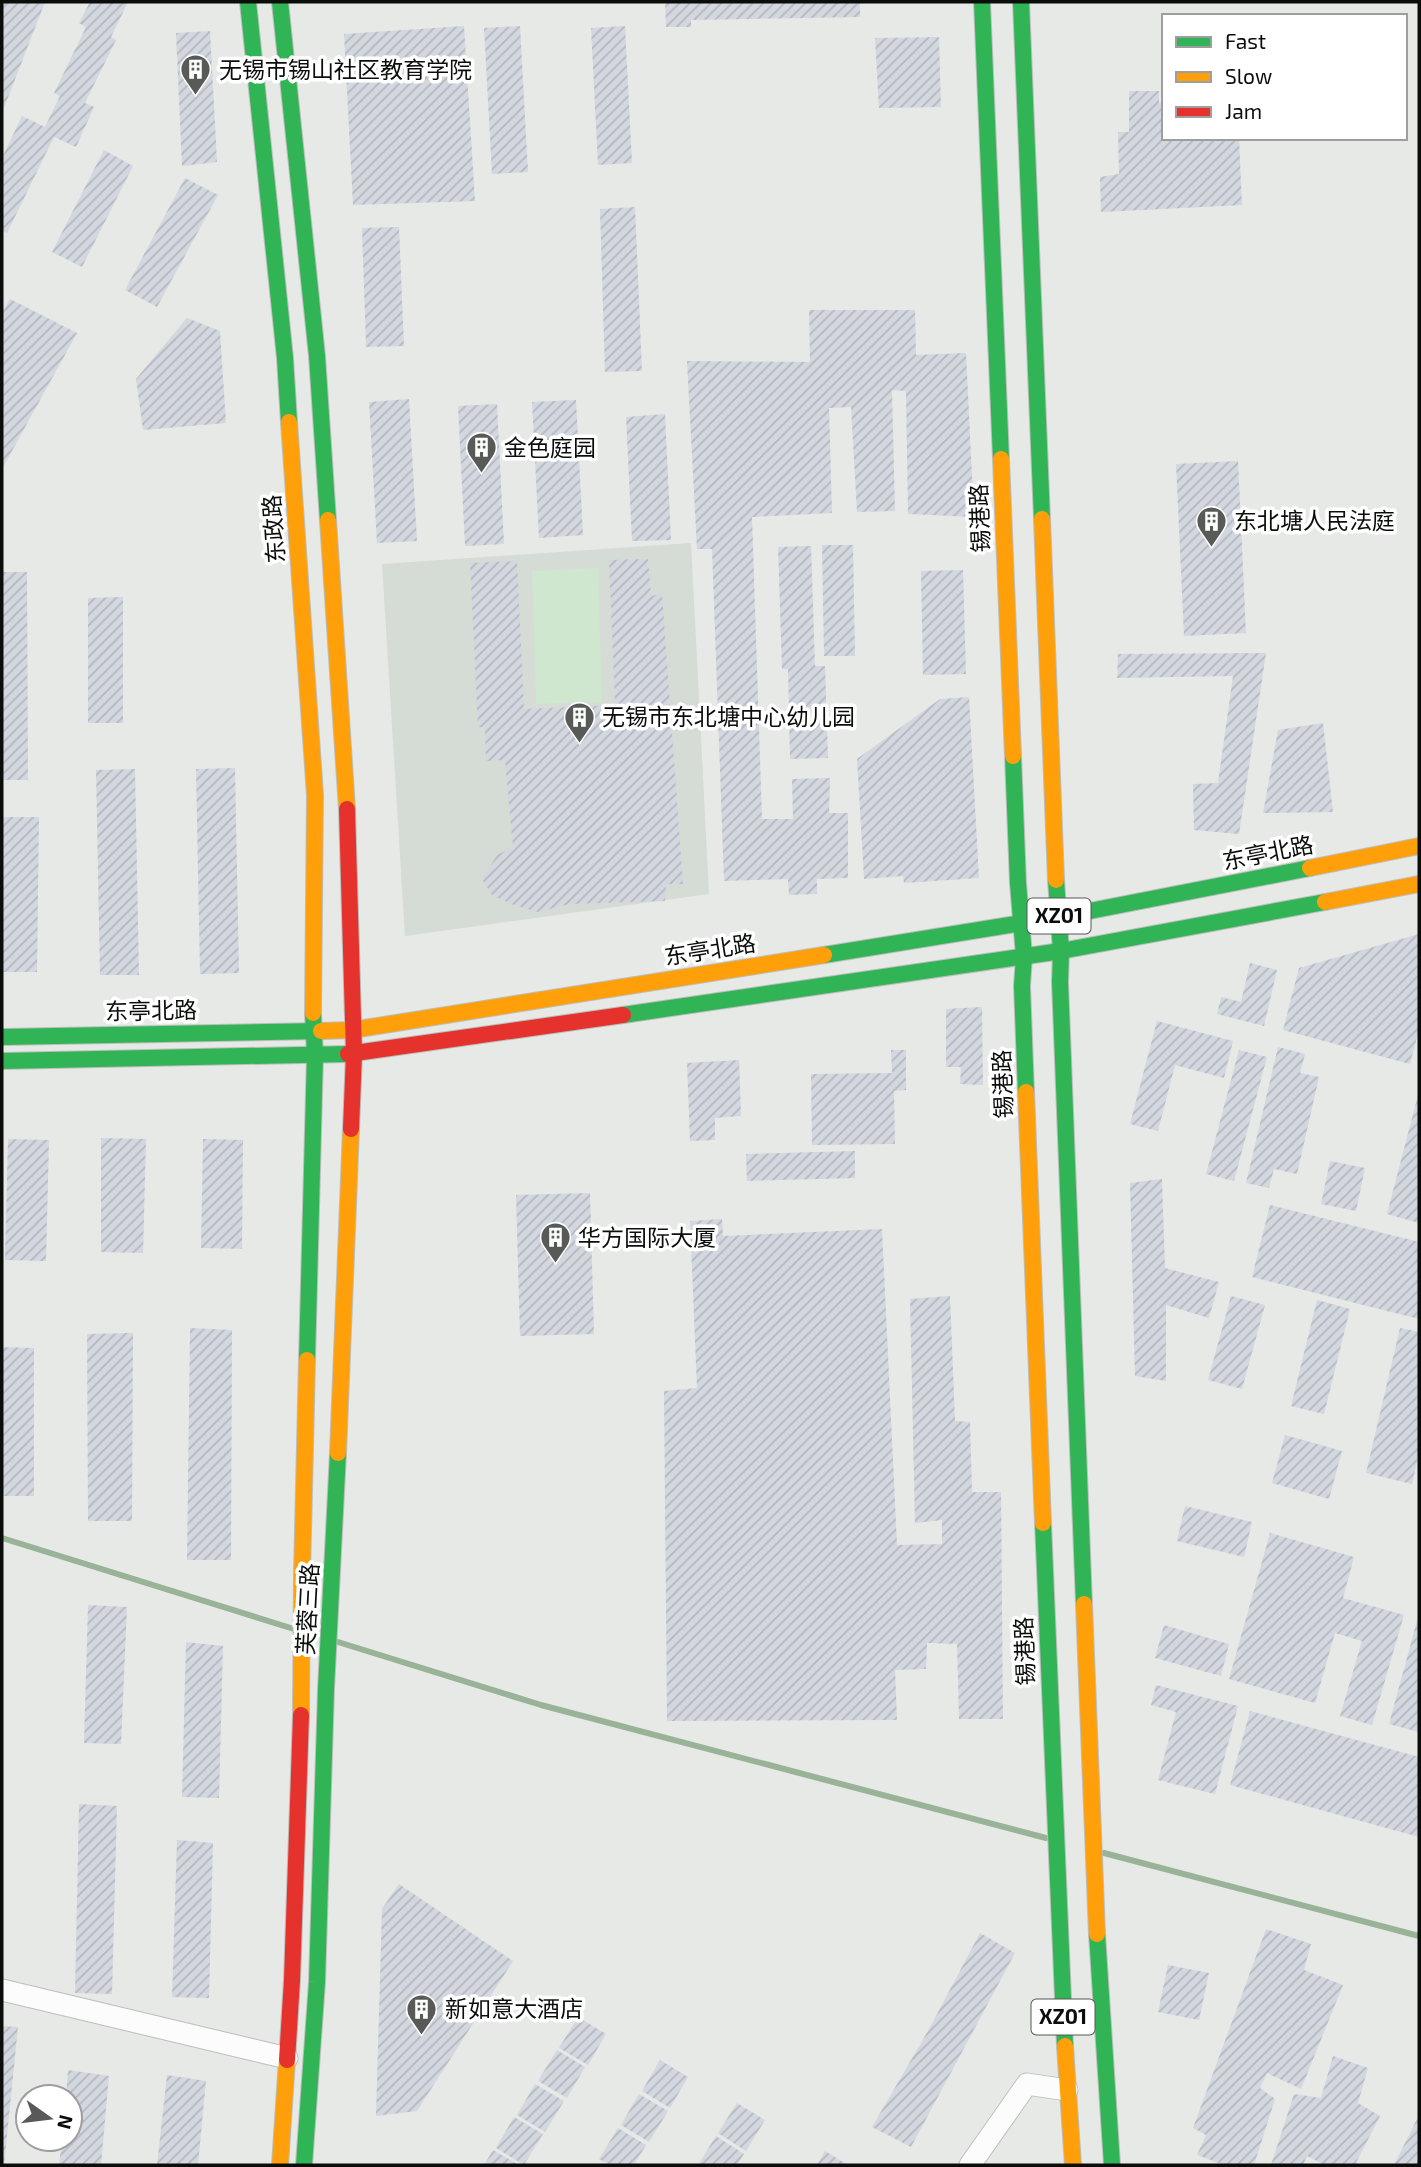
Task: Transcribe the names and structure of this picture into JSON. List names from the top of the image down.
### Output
{
  "streets": {
    "main road": [
      "锡港路",
      "东政路",
      "东亭北路",
      "XZ01",
      "芙蓉三路"
    ]
  },
  "crossings": [
    ["锡港路", "东亭北路"],
    ["东政路", "东亭北路"],
    ["东政路", "芙蓉三路"],
    ["东亭北路", "XZ01"],
    ["东亭北路", "芙蓉三路"]
  ],
  "places": {
    "building": [
      "无锡市锡山社区教育学院",
      "金色庭园",
      "东北塘人民法庭",
      "无锡市东北塘中心幼儿园",
      "华方国际大厦",
      "新如意大酒店"
    ]
  },
  "legend": ["Fast", "Slow", "Jam"],
  "north": "right"
}
